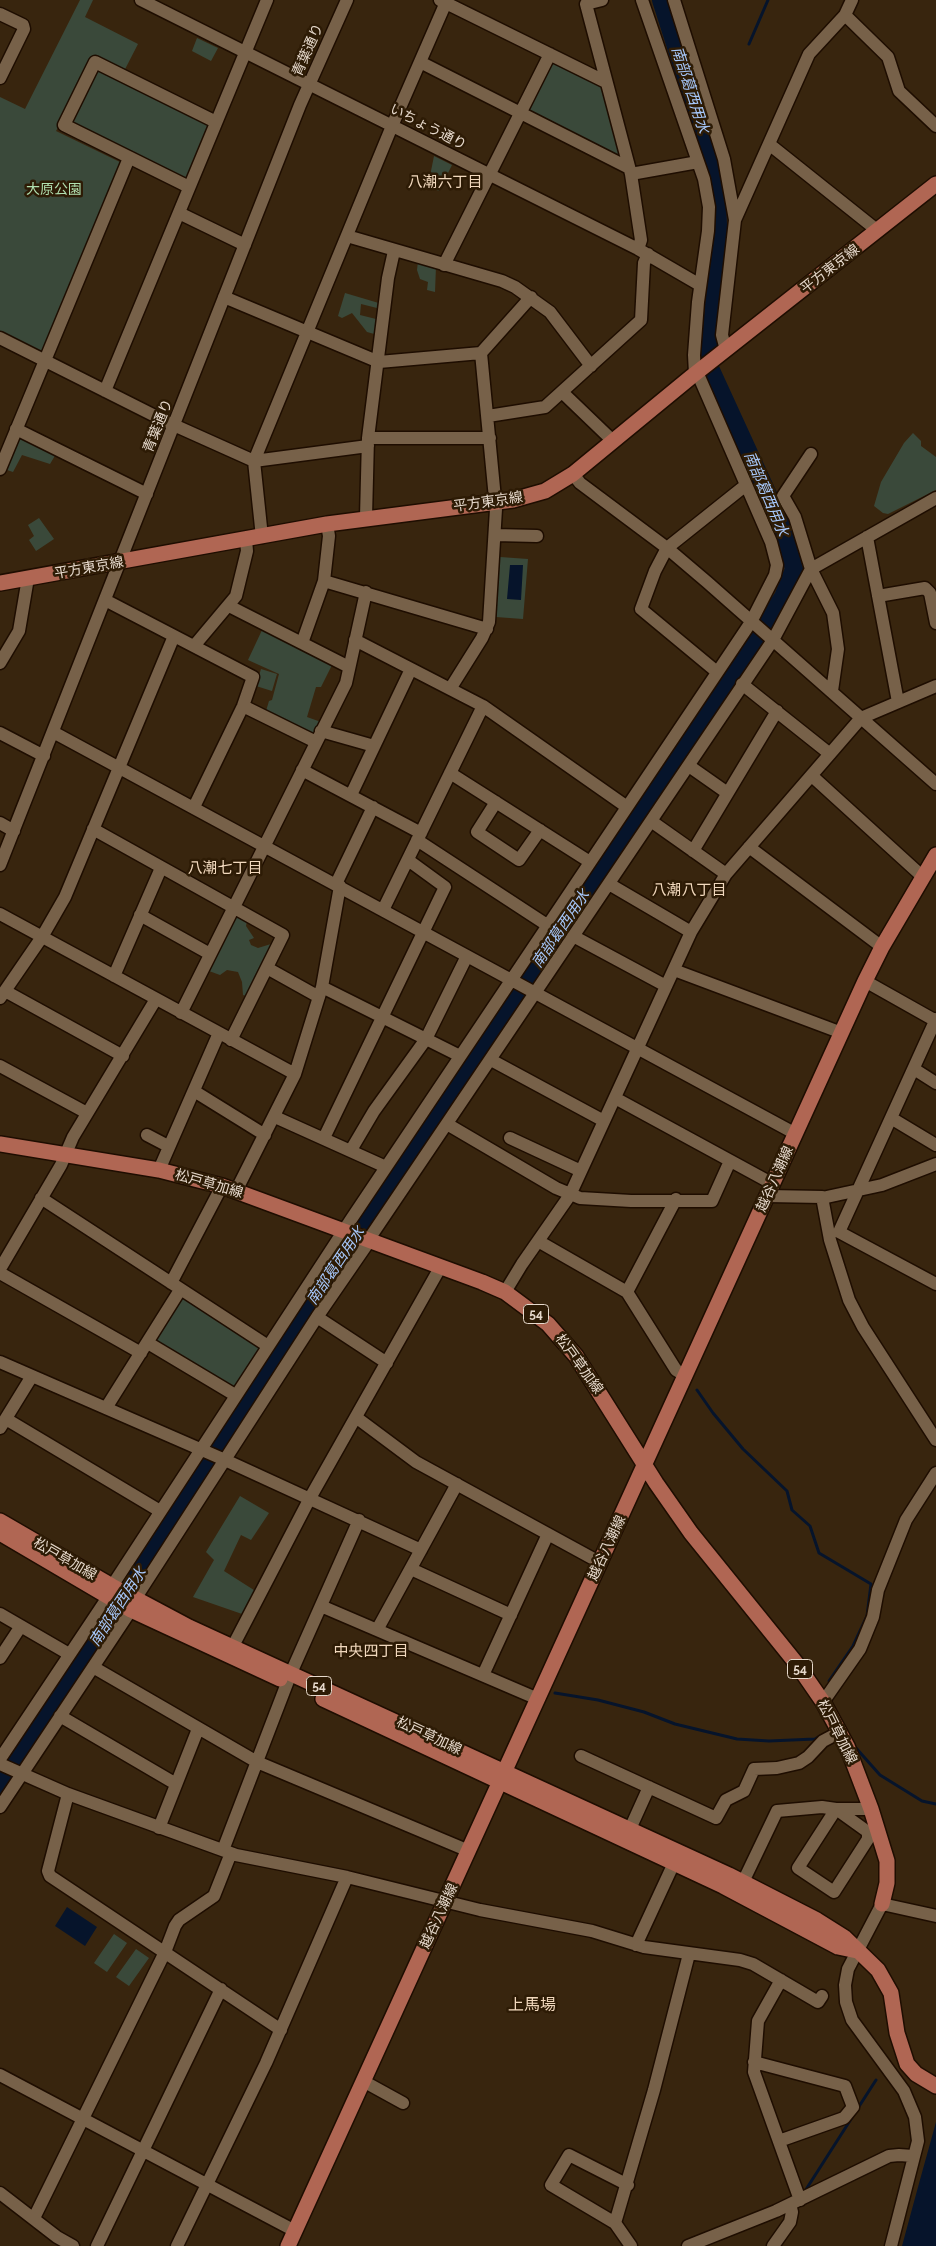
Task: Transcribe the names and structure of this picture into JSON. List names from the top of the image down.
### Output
{
  "streets": {
    "main road": [
      "平方東京線",
      "越谷八潮線",
      "松戸草加線",
      "54"
    ],
    "street": ["青葉通り", "いちょう通り"]
  },
  "crossings": [
    ["青葉通り", "いちょう通り"],
    ["青葉通り", "平方東京線"],
    ["越谷八潮線", "松戸草加線"]
  ],
  "districts": [
    "八潮六丁目",
    "八潮七丁目",
    "八潮八丁目",
    "中央四丁目",
    "上馬場"
  ],
  "water": ["南部葛西用水"],
  "parks": ["大原公園"]
}
